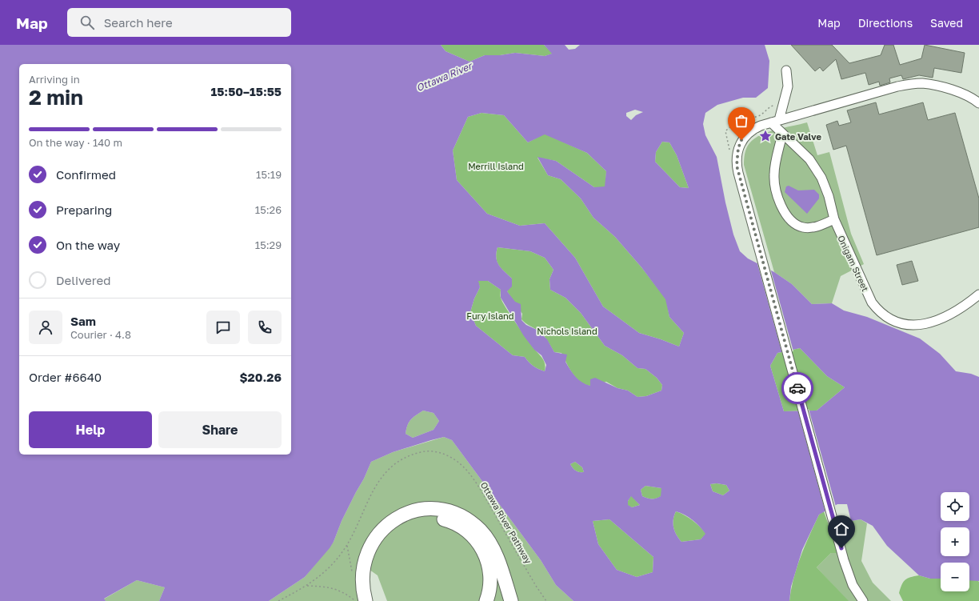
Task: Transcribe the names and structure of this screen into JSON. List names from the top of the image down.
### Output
{
  "streets": {
    "street": ["Onigam Street"],
    "path": ["Ottawa River Pathway"]
  },
  "water": ["Ottawa River"],
  "parks": ["Merrill Island", "Fury Island", "Nichols Island"],
  "places": {
    "place": ["Gate Valve"]
  },
  "page": {
    "header": "Map",
    "search": "Search here",
    "nav": ["Map", "Directions", "Saved"],
    "heading": ["2 min", "Arriving in", "15:50–15:55"],
    "panel": [
      "Sam",
      "Courier · 4.8",
      "Order #6640",
      "$20.26"
    ],
    "bar": "On the way · 140 m",
    "list": [
      ["Confirmed", "15:19"],
      ["Preparing", "15:26"],
      ["On the way", "15:29"],
      "Delivered"
    ],
    "buttons": ["Help", "Share"],
    "map_buttons": ["+", "−"]
  }
}
